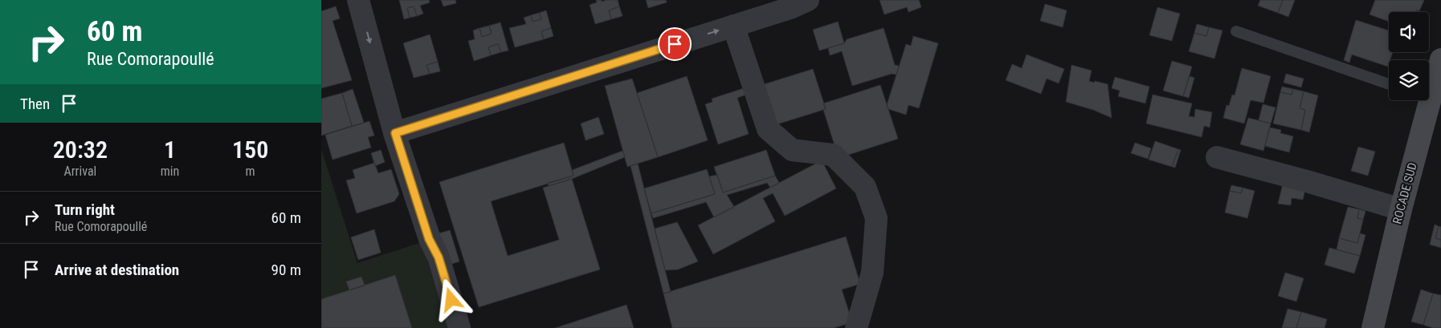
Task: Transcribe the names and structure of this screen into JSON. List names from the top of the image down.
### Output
{
  "streets": {
    "main road": ["ROCADE SUD"]
  },
  "page": {
    "turn": ["60 m", "Rue Comorapoullé"],
    "then": "Then",
    "eta": [
      "20:32",
      "Arrival",
      "1",
      "min",
      "150",
      "m"
    ],
    "list": [
      {
        "name": "Turn right",
        "note": "Rue Comorapoullé",
        "value": "60 m"
      },
      {
        "name": "Arrive at destination",
        "value": "90 m"
      }
    ]
  }
}
